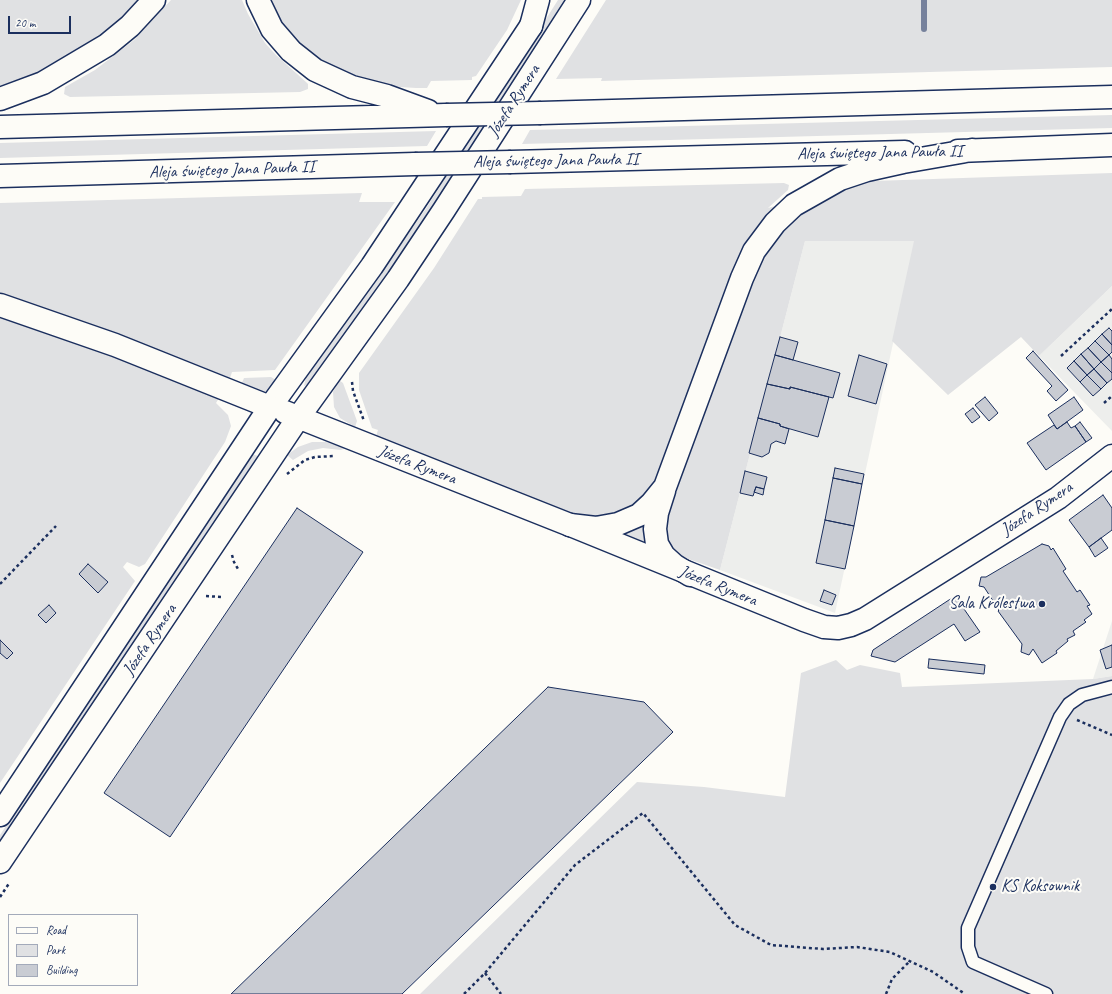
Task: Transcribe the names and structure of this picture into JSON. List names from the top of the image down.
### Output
{
  "streets": {
    "main road": ["Józefa Rymera", "Aleja świętego Jana Pawła II"]
  },
  "places": ["Sala Królestwa", "KS Koksownik"],
  "legend": ["Road", "Park", "Building"],
  "scale_bar": "20 m"
}
